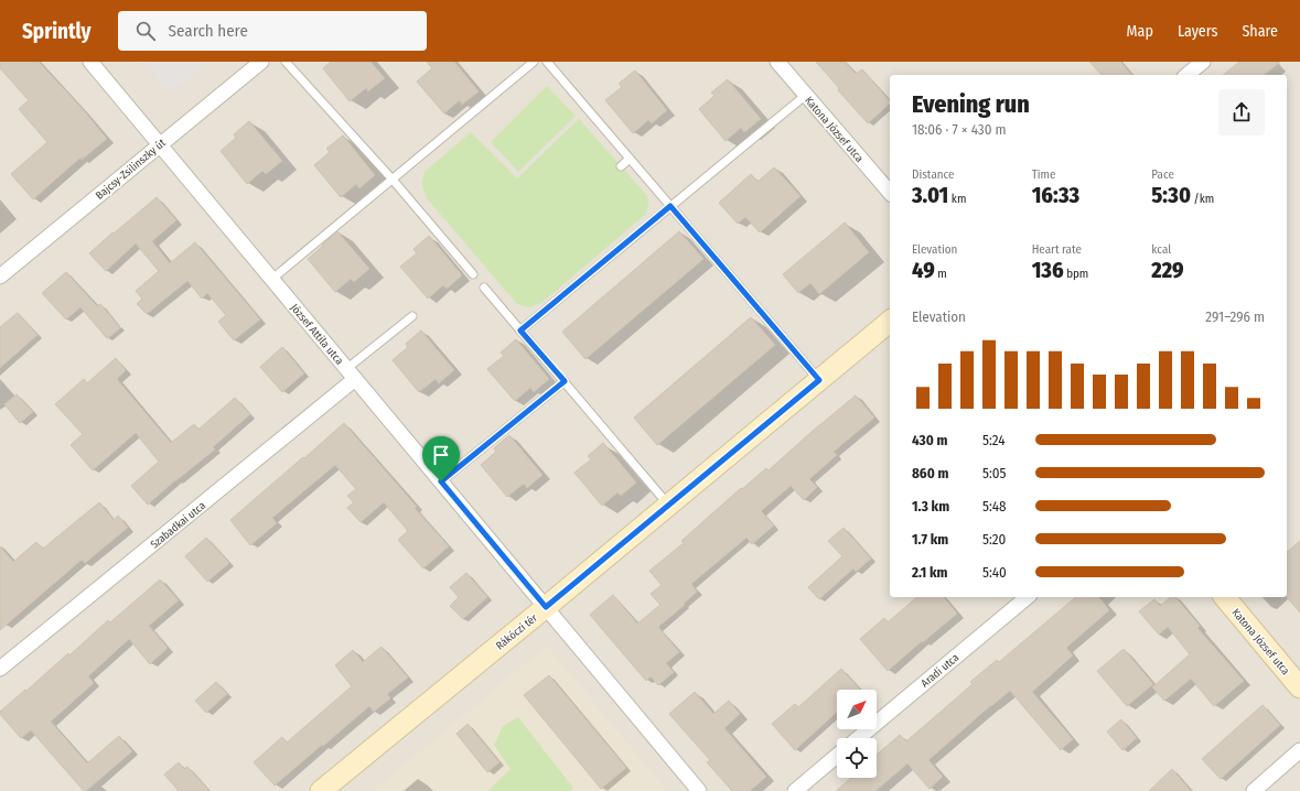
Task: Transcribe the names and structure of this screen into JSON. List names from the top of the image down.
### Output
{
  "streets": {
    "street": [
      "Katona József utca",
      "Bajcsy-Zsilinszky út",
      "József Attila utca",
      "Szabadkai utca",
      "Rákóczi tér",
      "Aradi utca"
    ]
  },
  "crossings": [
    ["Bajcsy-Zsilinszky út", "József Attila utca"],
    ["József Attila utca", "Szabadkai utca"],
    ["József Attila utca", "Rákóczi tér"]
  ],
  "north": "top right",
  "page": {
    "header": "Sprintly",
    "search": "Search here",
    "nav": ["Map", "Layers", "Share"],
    "heading": ["Evening run", "18:06 · 7 × 430 m"],
    "stats": [
      ["Distance", "3.01 km"],
      ["Time", "16:33"],
      ["Pace", "5:30 /km"],
      ["Elevation", "49 m"],
      ["Heart rate", "136 bpm"],
      ["kcal", "229"]
    ],
    "chart": ["Elevation", "291–296 m"],
    "list": [
      {
        "name": "430 m",
        "note": "5:24"
      },
      {
        "name": "860 m",
        "note": "5:05"
      },
      {
        "name": "1.3 km",
        "note": "5:48"
      },
      {
        "name": "1.7 km",
        "note": "5:20"
      },
      {
        "name": "2.1 km",
        "note": "5:40"
      }
    ]
  }
}
